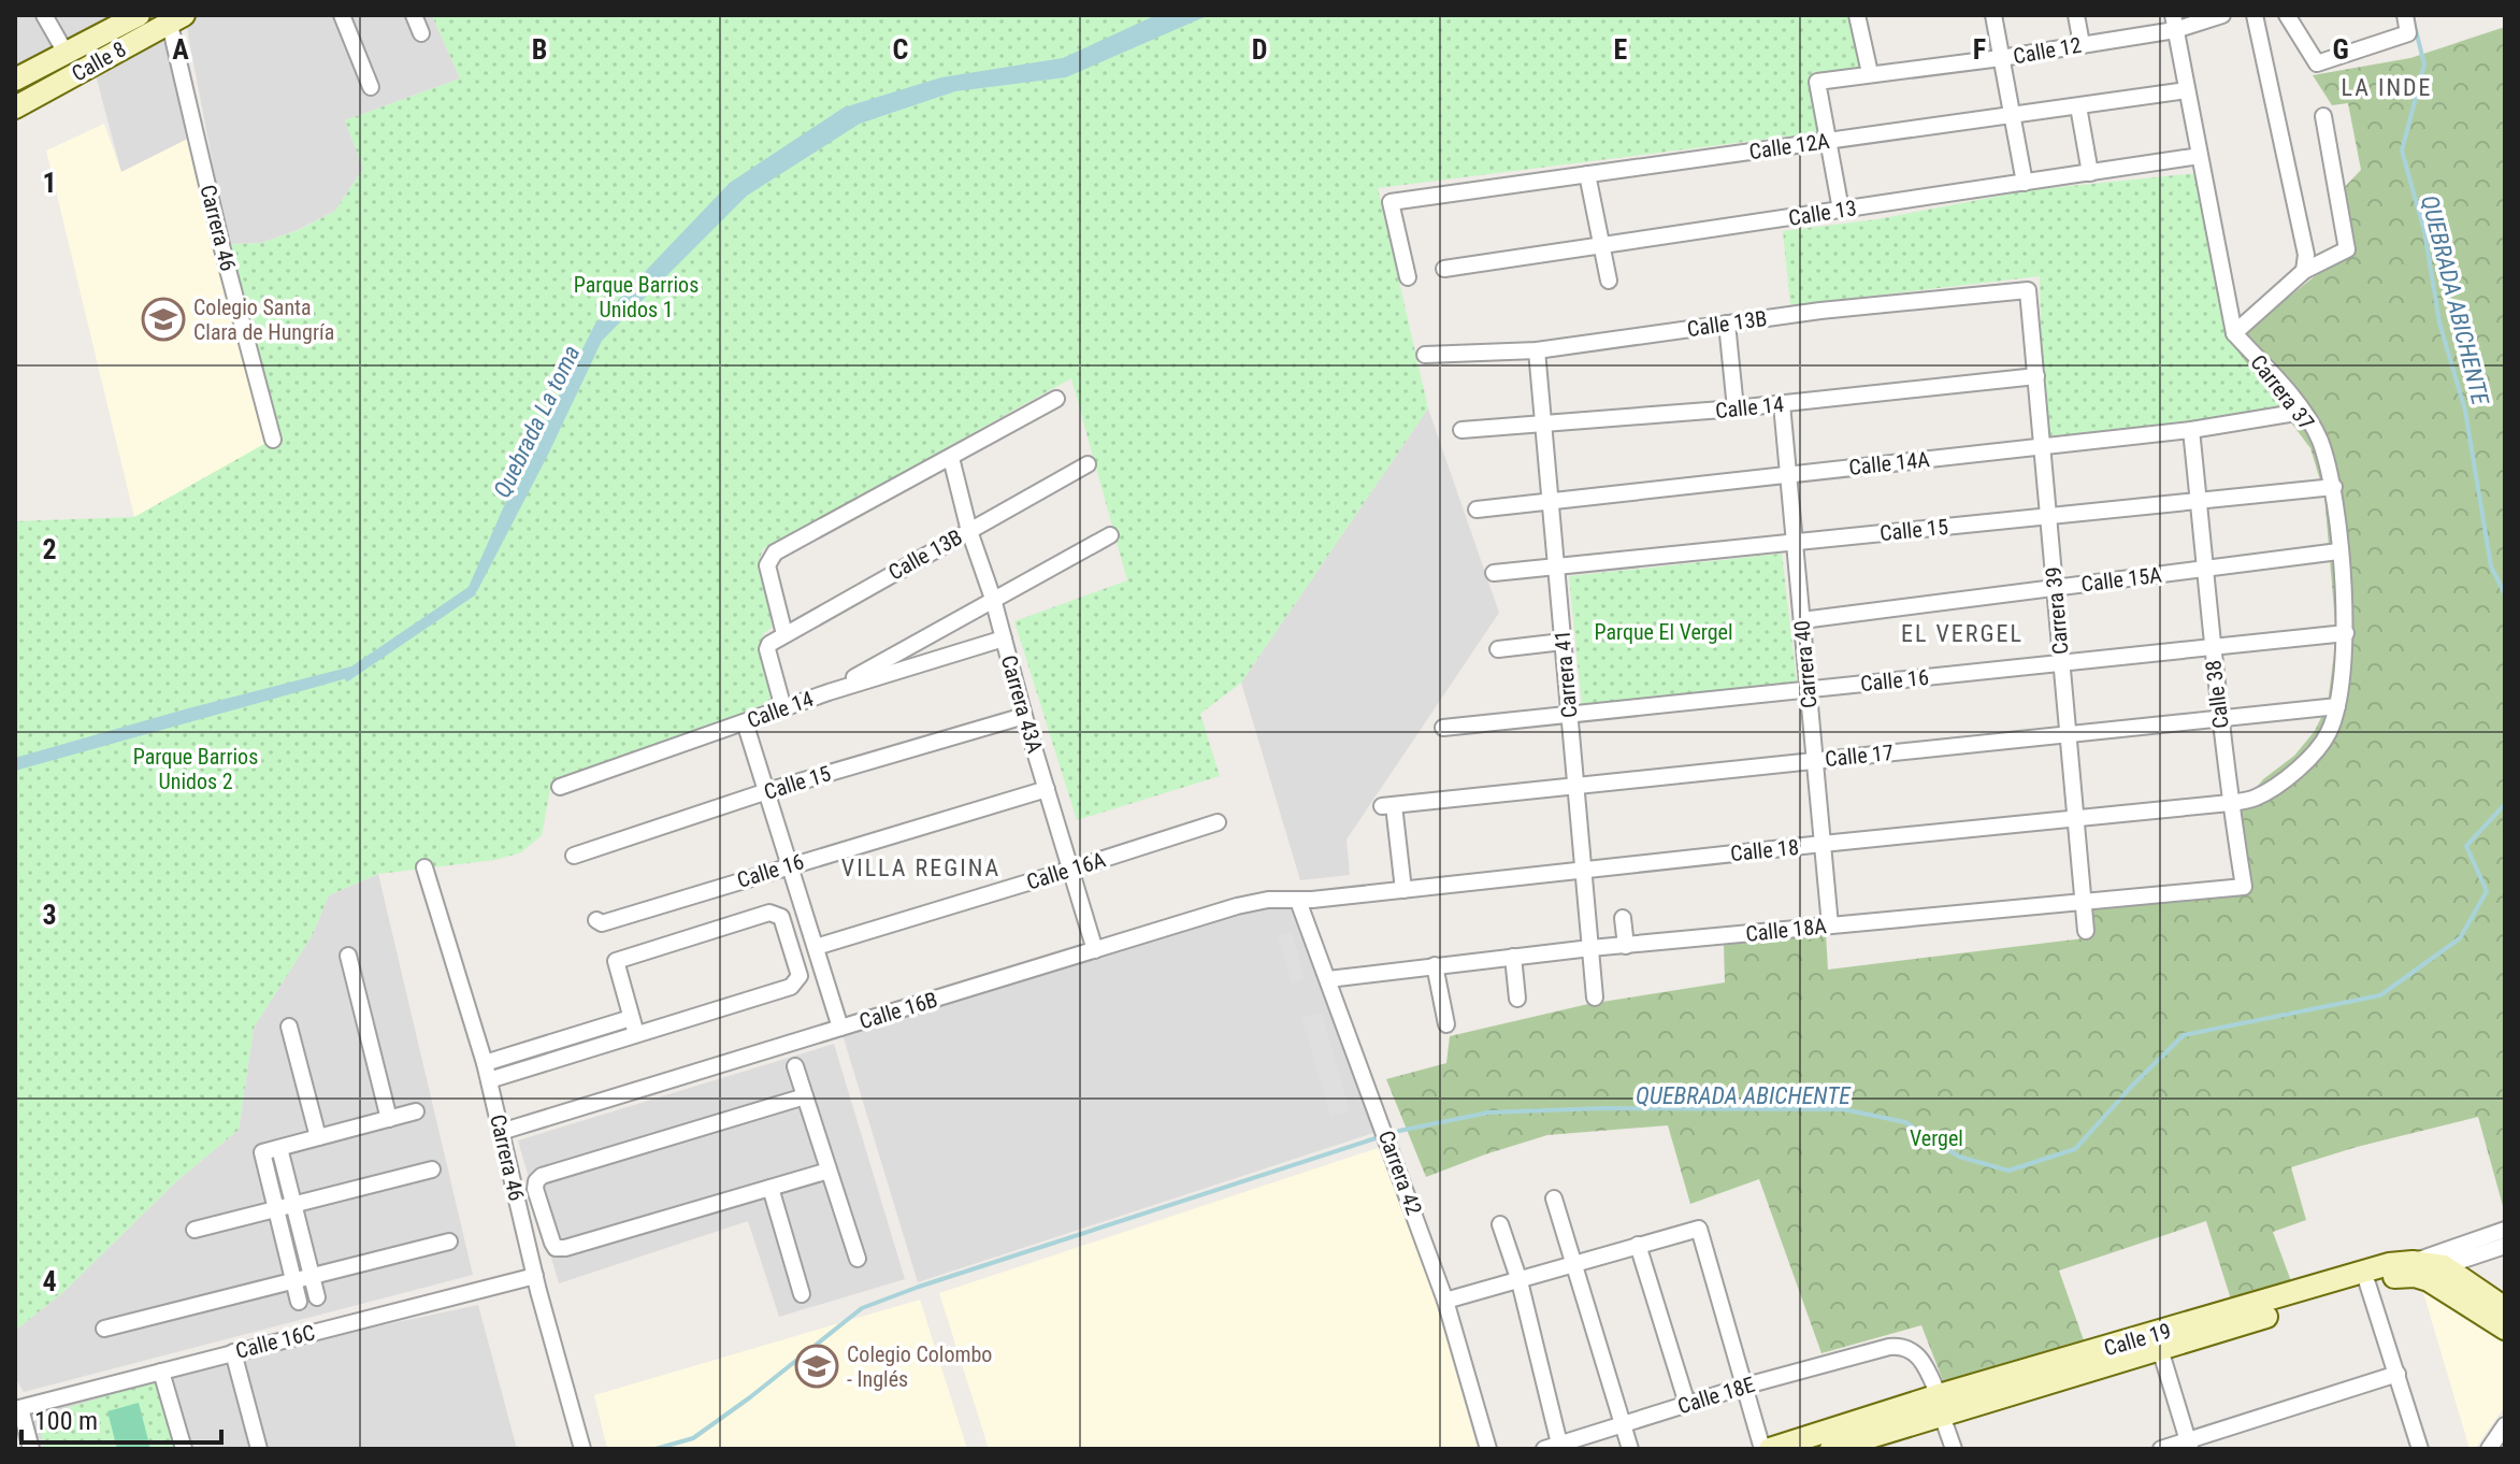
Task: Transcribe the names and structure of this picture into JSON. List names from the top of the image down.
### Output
{
  "streets": {
    "main road": ["Calle 8", "Calle 19"],
    "street": [
      "Calle 12",
      "Calle 12A",
      "Calle 13",
      "Carrera 46",
      "Calle 13B",
      "Carrera 37",
      "Calle 14",
      "Calle 14A",
      "Calle 15",
      "Calle 15A",
      "Carrera 39",
      "Carrera 40",
      "Carrera 41",
      "Calle 16",
      "Calle 38",
      "Carrera 43A",
      "Calle 17",
      "Calle 18",
      "Calle 16A",
      "Calle 18A",
      "Calle 16B",
      "Carrera 42",
      "Calle 16C",
      "Calle 18E"
    ]
  },
  "crossings": [
    ["Calle 12", "Calle 12A"],
    ["Calle 8", "Carrera 46"],
    ["Carrera 46", "Calle 16B"],
    ["Carrera 46", "Calle 16C"],
    ["Calle 13B", "Calle 14"],
    ["Calle 13B", "Carrera 39"],
    ["Calle 13B", "Carrera 41"],
    ["Calle 13B", "Carrera 43A"],
    ["Carrera 37", "Calle 14A"],
    ["Carrera 37", "Calle 15"],
    ["Carrera 37", "Calle 15A"],
    ["Carrera 37", "Calle 16"],
    ["Carrera 37", "Calle 38"],
    ["Carrera 37", "Calle 17"],
    ["Carrera 37", "Calle 18"],
    ["Calle 14", "Carrera 39"],
    ["Calle 14", "Carrera 40"],
    ["Calle 14", "Carrera 41"],
    ["Calle 14", "Carrera 43A"],
    ["Calle 14A", "Carrera 39"],
    ["Calle 14A", "Carrera 40"],
    ["Calle 14A", "Carrera 41"],
    ["Calle 14A", "Calle 38"],
    ["Calle 15", "Carrera 39"],
    ["Calle 15", "Carrera 40"],
    ["Calle 15", "Carrera 41"],
    ["Calle 15", "Calle 38"],
    ["Calle 15", "Carrera 43A"],
    ["Calle 15A", "Carrera 39"],
    ["Calle 15A", "Carrera 40"],
    ["Calle 15A", "Calle 38"],
    ["Carrera 39", "Calle 16"],
    ["Carrera 39", "Calle 17"],
    ["Carrera 39", "Calle 18"],
    ["Carrera 39", "Calle 18A"],
    ["Carrera 40", "Calle 16"],
    ["Carrera 40", "Calle 17"],
    ["Carrera 40", "Calle 18"],
    ["Carrera 40", "Calle 18A"],
    ["Carrera 41", "Calle 16"],
    ["Carrera 41", "Calle 17"],
    ["Carrera 41", "Calle 18"],
    ["Carrera 41", "Calle 18A"],
    ["Calle 16", "Calle 38"],
    ["Calle 16", "Carrera 43A"],
    ["Calle 38", "Calle 17"],
    ["Calle 38", "Calle 18"],
    ["Calle 38", "Calle 18A"],
    ["Carrera 43A", "Calle 16A"],
    ["Carrera 43A", "Calle 16B"],
    ["Calle 17", "Calle 18"],
    ["Calle 18", "Calle 16B"],
    ["Calle 18", "Carrera 42"],
    ["Calle 18A", "Carrera 42"],
    ["Calle 16B", "Carrera 42"],
    ["Calle 19", "Calle 18E"]
  ],
  "districts": ["LA INDE", "EL VERGEL", "VILLA REGINA"],
  "water": ["QUEBRADA ABICHENTE", "Quebrada La toma"],
  "parks": [
    "Parque Barrios Unidos 1",
    "Parque El Vergel",
    "Parque Barrios Unidos 2",
    "Vergel"
  ],
  "places": {
    "school or university": ["Colegio Santa Clara de Hungría", "Colegio Colombo - Inglés"]
  },
  "scale_bar": "100 m",
  "grid": {
    "columns": [
      "A",
      "B",
      "C",
      "D",
      "E",
      "F",
      "G"
    ],
    "rows": [
      "1",
      "2",
      "3",
      "4"
    ]
  }
}
